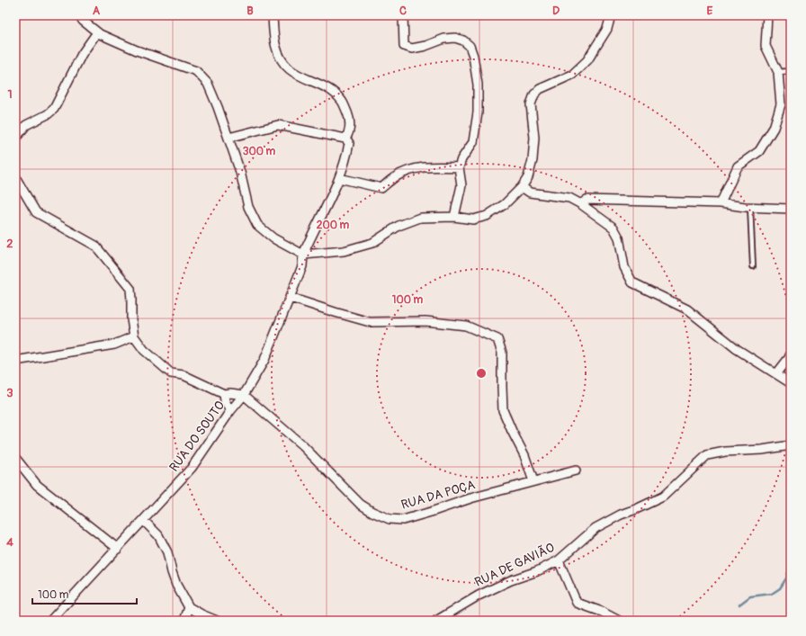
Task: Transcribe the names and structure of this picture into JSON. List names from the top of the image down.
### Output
{
  "streets": {
    "street": ["RUA DO SOUTO", "RUA DA POÇA", "RUA DE GAVIÃO"]
  },
  "crossings": [
    ["RUA DO SOUTO", "RUA DA POÇA"]
  ],
  "scale_bar": "100 m",
  "grid": {
    "columns": [
      "A",
      "B",
      "C",
      "D",
      "E"
    ],
    "rows": [
      "1",
      "2",
      "3",
      "4"
    ]
  },
  "rings": ["300 m", "200 m", "100 m"]
}
